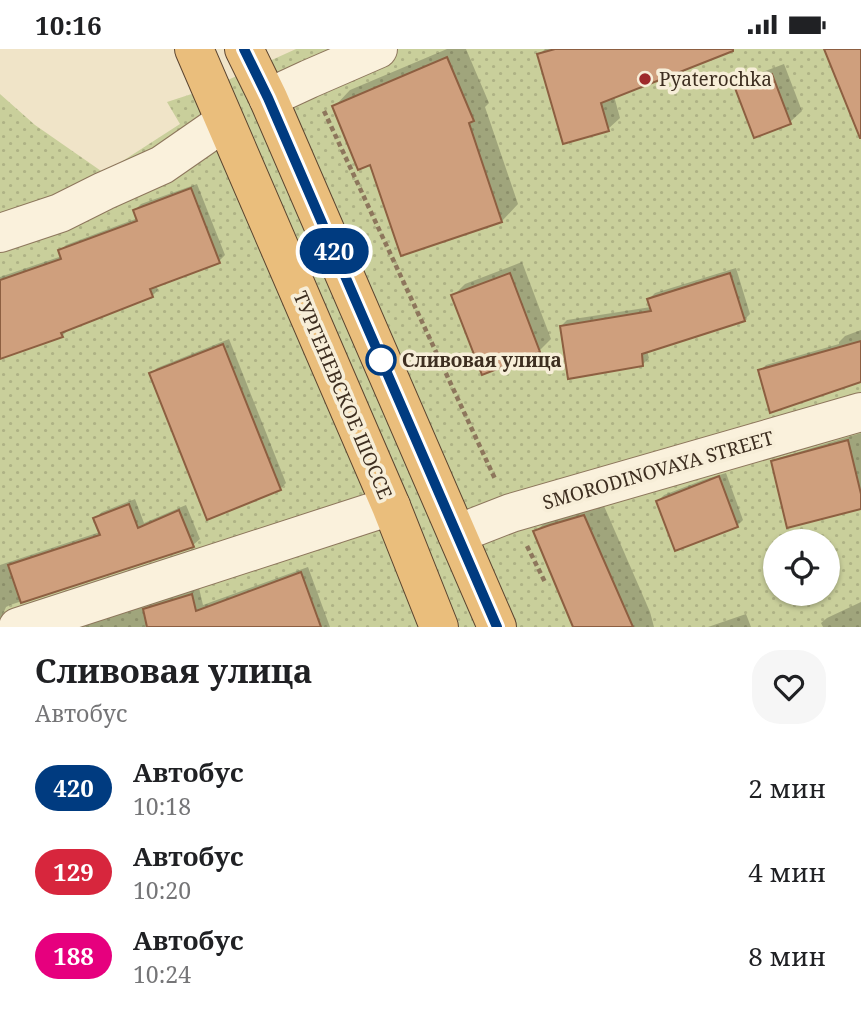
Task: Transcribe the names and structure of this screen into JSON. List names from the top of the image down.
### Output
{
  "streets": {
    "highway": ["ТУРГЕНЕВСКОЕ ШОССЕ"],
    "street": ["SMORODINOVAYA STREET"]
  },
  "places": ["Pyaterochka", "Сливовая улица"],
  "lines": ["bus line 420"],
  "page": {
    "status": "10:16",
    "on_map": "420",
    "heading": ["Сливовая улица", "Автобус"],
    "list": [
      {
        "mark": "420",
        "name": "Автобус",
        "note": "10:18",
        "value": "2 мин"
      },
      {
        "mark": "129",
        "name": "Автобус",
        "note": "10:20",
        "value": "4 мин"
      },
      {
        "mark": "188",
        "name": "Автобус",
        "note": "10:24",
        "value": "8 мин"
      }
    ]
  }
}
